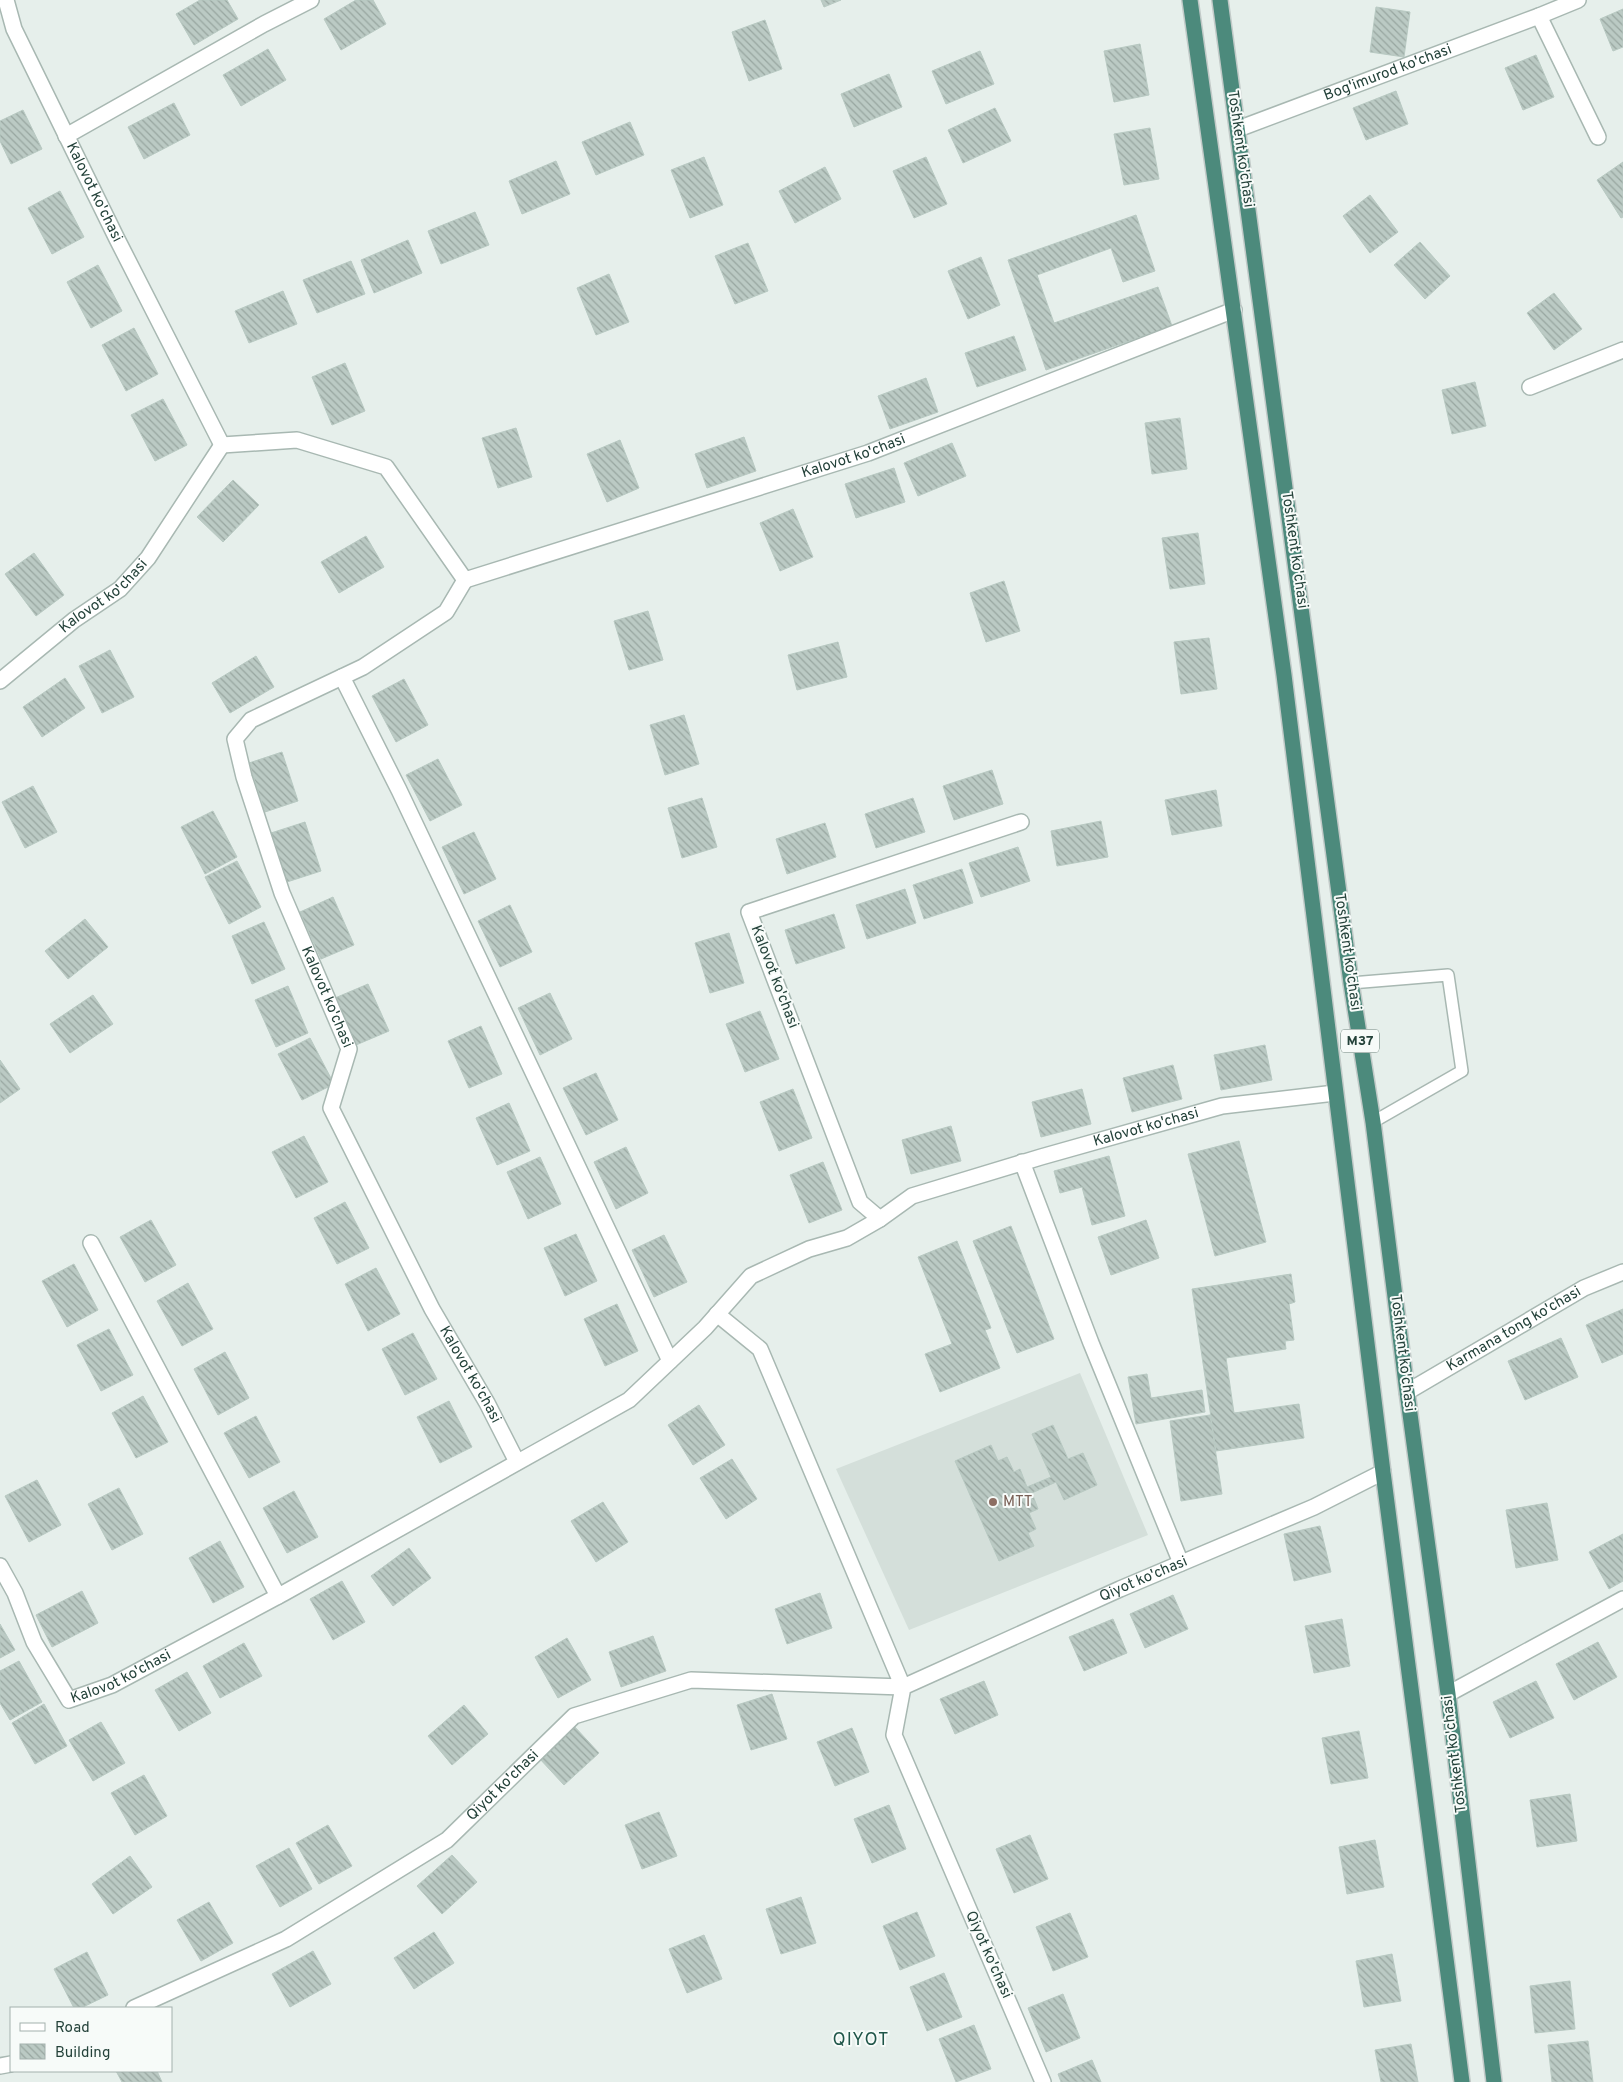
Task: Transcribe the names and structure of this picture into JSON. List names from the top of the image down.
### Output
{
  "streets": {
    "highway": ["Toshkent ko'chasi", "M37"],
    "street": [
      "Bog'imurod ko'chasi",
      "Kalovot ko'chasi",
      "Karmana tong ko'chasi",
      "Qiyot ko'chasi"
    ]
  },
  "crossings": [
    ["Bog'imurod ko'chasi", "Toshkent ko'chasi"],
    ["Toshkent ko'chasi", "Kalovot ko'chasi"],
    ["Toshkent ko'chasi", "Karmana tong ko'chasi"],
    ["Toshkent ko'chasi", "Qiyot ko'chasi"]
  ],
  "districts": ["QIYOT"],
  "places": ["MTT"],
  "legend": ["Road", "Building"]
}
